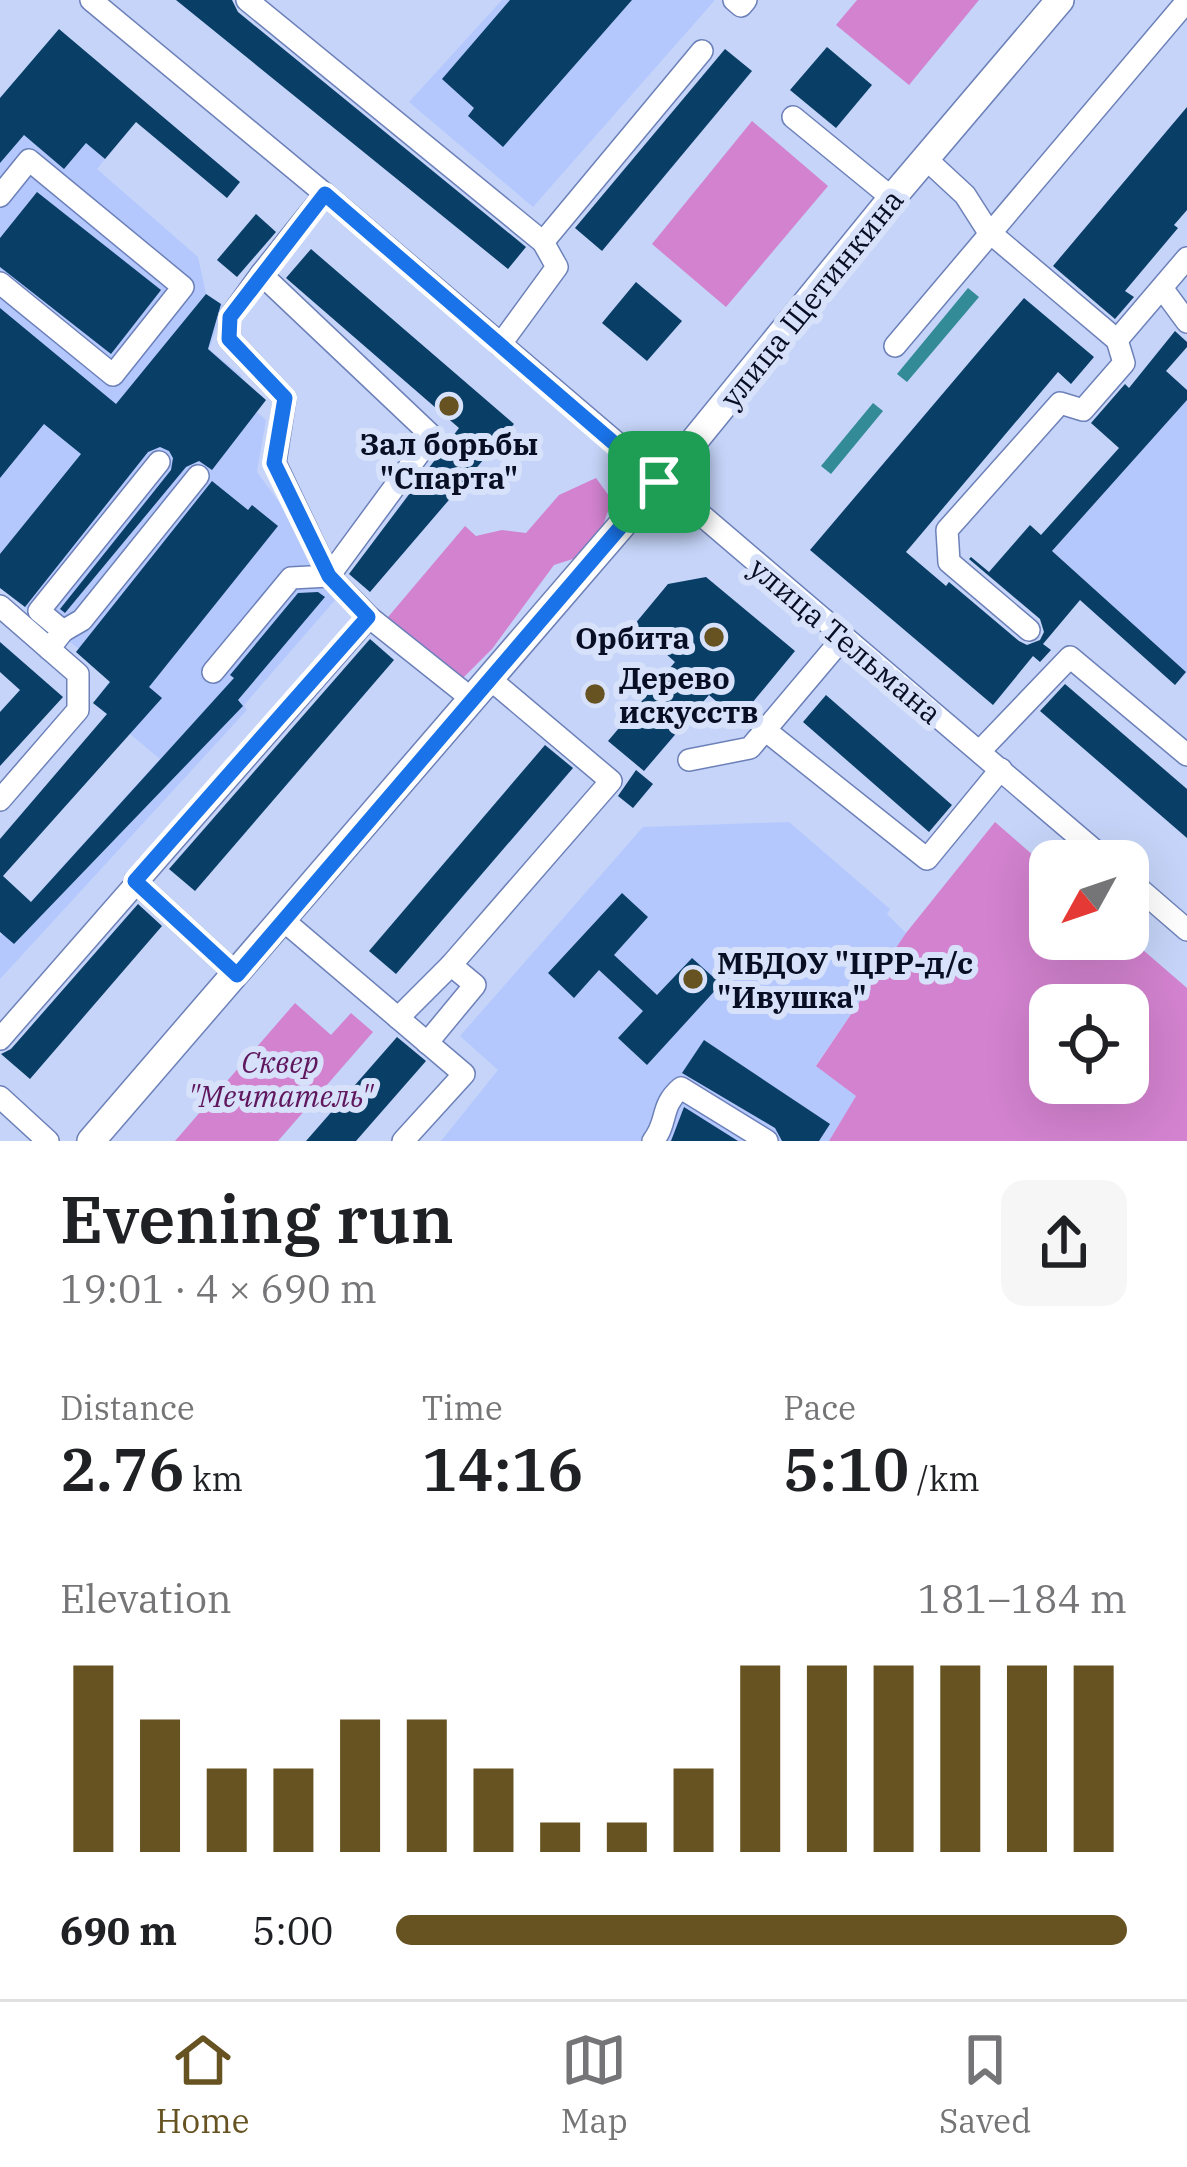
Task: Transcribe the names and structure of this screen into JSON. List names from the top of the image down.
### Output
{
  "streets": {
    "main road": ["улица Щетинкина"],
    "street": ["улица Тельмана"]
  },
  "crossings": [
    ["улица Щетинкина", "улица Тельмана"]
  ],
  "parks": ["Сквер \"Мечтатель\""],
  "places": [
    "Зал борьбы \"Спарта\"",
    "Орбита",
    "Дерево искусств",
    "МБДОУ \"ЦРР-д/с \"Ивушка\""
  ],
  "north": "bottom left",
  "page": {
    "heading": ["Evening run", "19:01 · 4 × 690 m"],
    "stats": [
      ["Distance", "2.76 km"],
      ["Time", "14:16"],
      ["Pace", "5:10 /km"]
    ],
    "chart": ["Elevation", "181–184 m"],
    "list": [
      {
        "name": "690 m",
        "note": "5:00"
      }
    ],
    "tabs": ["Home", "Map", "Saved"]
  }
}
